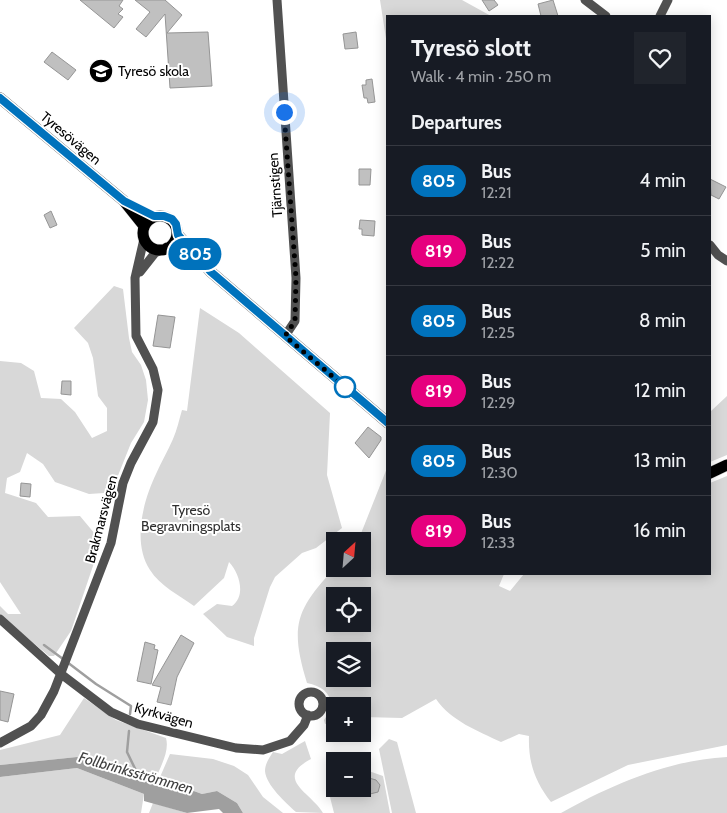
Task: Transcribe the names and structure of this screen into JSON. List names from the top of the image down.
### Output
{
  "streets": {
    "main road": ["Tyresövägen"],
    "street": ["Tjärnstigen", "Brakmarsvägen", "Kyrkvägen"]
  },
  "crossings": [
    ["Tyresövägen", "Tjärnstigen"],
    ["Tyresövägen", "Brakmarsvägen"],
    ["Brakmarsvägen", "Kyrkvägen"]
  ],
  "water": ["Follbrinksströmmen"],
  "parks": ["Tyresö Begravningsplats"],
  "places": {
    "school or university": ["Tyresö skola"]
  },
  "lines": ["bus line 805"],
  "north": "top right",
  "page": {
    "on_map": "805",
    "heading": [
      ["Tyresö slott", "Walk · 4 min · 250 m"],
      "Departures"
    ],
    "list": [
      {
        "mark": "805",
        "name": "Bus",
        "note": "12:21",
        "value": "4 min"
      },
      {
        "mark": "819",
        "name": "Bus",
        "note": "12:22",
        "value": "5 min"
      },
      {
        "mark": "805",
        "name": "Bus",
        "note": "12:25",
        "value": "8 min"
      },
      {
        "mark": "819",
        "name": "Bus",
        "note": "12:29",
        "value": "12 min"
      },
      {
        "mark": "805",
        "name": "Bus",
        "note": "12:30",
        "value": "13 min"
      },
      {
        "mark": "819",
        "name": "Bus",
        "note": "12:33",
        "value": "16 min"
      }
    ],
    "map_buttons": ["+", "−"]
  }
}
